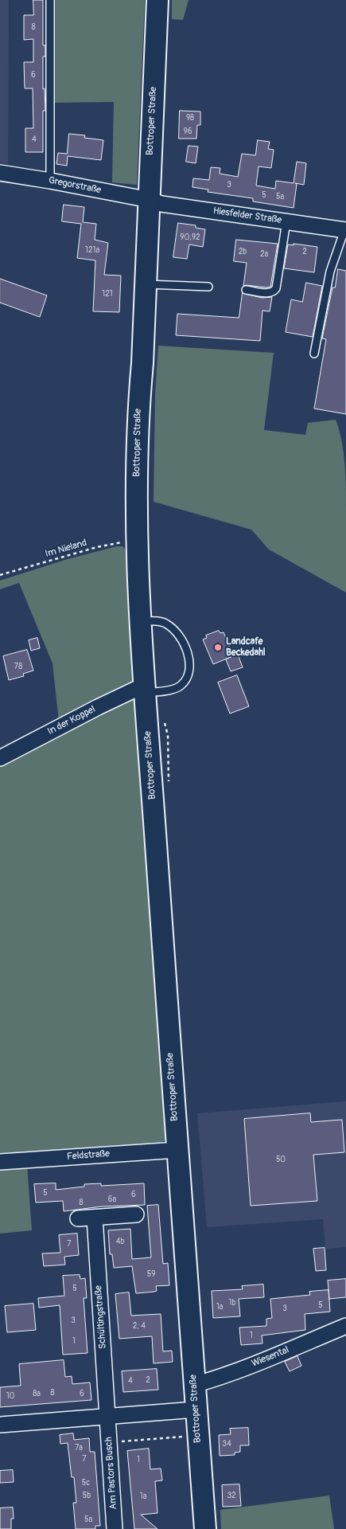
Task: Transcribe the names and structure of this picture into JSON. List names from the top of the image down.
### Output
{
  "streets": {
    "main road": ["Bottroper Straße"],
    "street": [
      "Gregorstraße",
      "Hiesfelder Straße",
      "In der Koppel",
      "Feldstraße",
      "Schültingstraße",
      "Wiesental",
      "Am Pastors Busch"
    ],
    "path": ["Im Nieland"]
  },
  "crossings": [
    ["Bottroper Straße", "Gregorstraße"],
    ["Bottroper Straße", "Hiesfelder Straße"],
    ["Bottroper Straße", "Im Nieland"],
    ["Bottroper Straße", "In der Koppel"],
    ["Bottroper Straße", "Feldstraße"],
    ["Bottroper Straße", "Wiesental"],
    ["Gregorstraße", "Hiesfelder Straße"],
    ["Schültingstraße", "Am Pastors Busch"]
  ],
  "places": ["Landcafe Beckedahl"],
  "house_numbers": [
    "8",
    "6",
    "98",
    "96",
    "4",
    "3",
    "5",
    "5a",
    "90,92",
    "121a",
    "2b",
    "2",
    "2a",
    "121",
    "78",
    "50",
    "5",
    "6",
    "6a",
    "8",
    "4b",
    "7",
    "59",
    "5",
    "1b",
    "5",
    "1a",
    "3",
    "3",
    "2; 4",
    "1",
    "1",
    "2",
    "4",
    "8",
    "8a",
    "6",
    "10",
    "34",
    "7a",
    "7",
    "1",
    "5c",
    "5b",
    "32",
    "1a",
    "5a"
  ]
}
